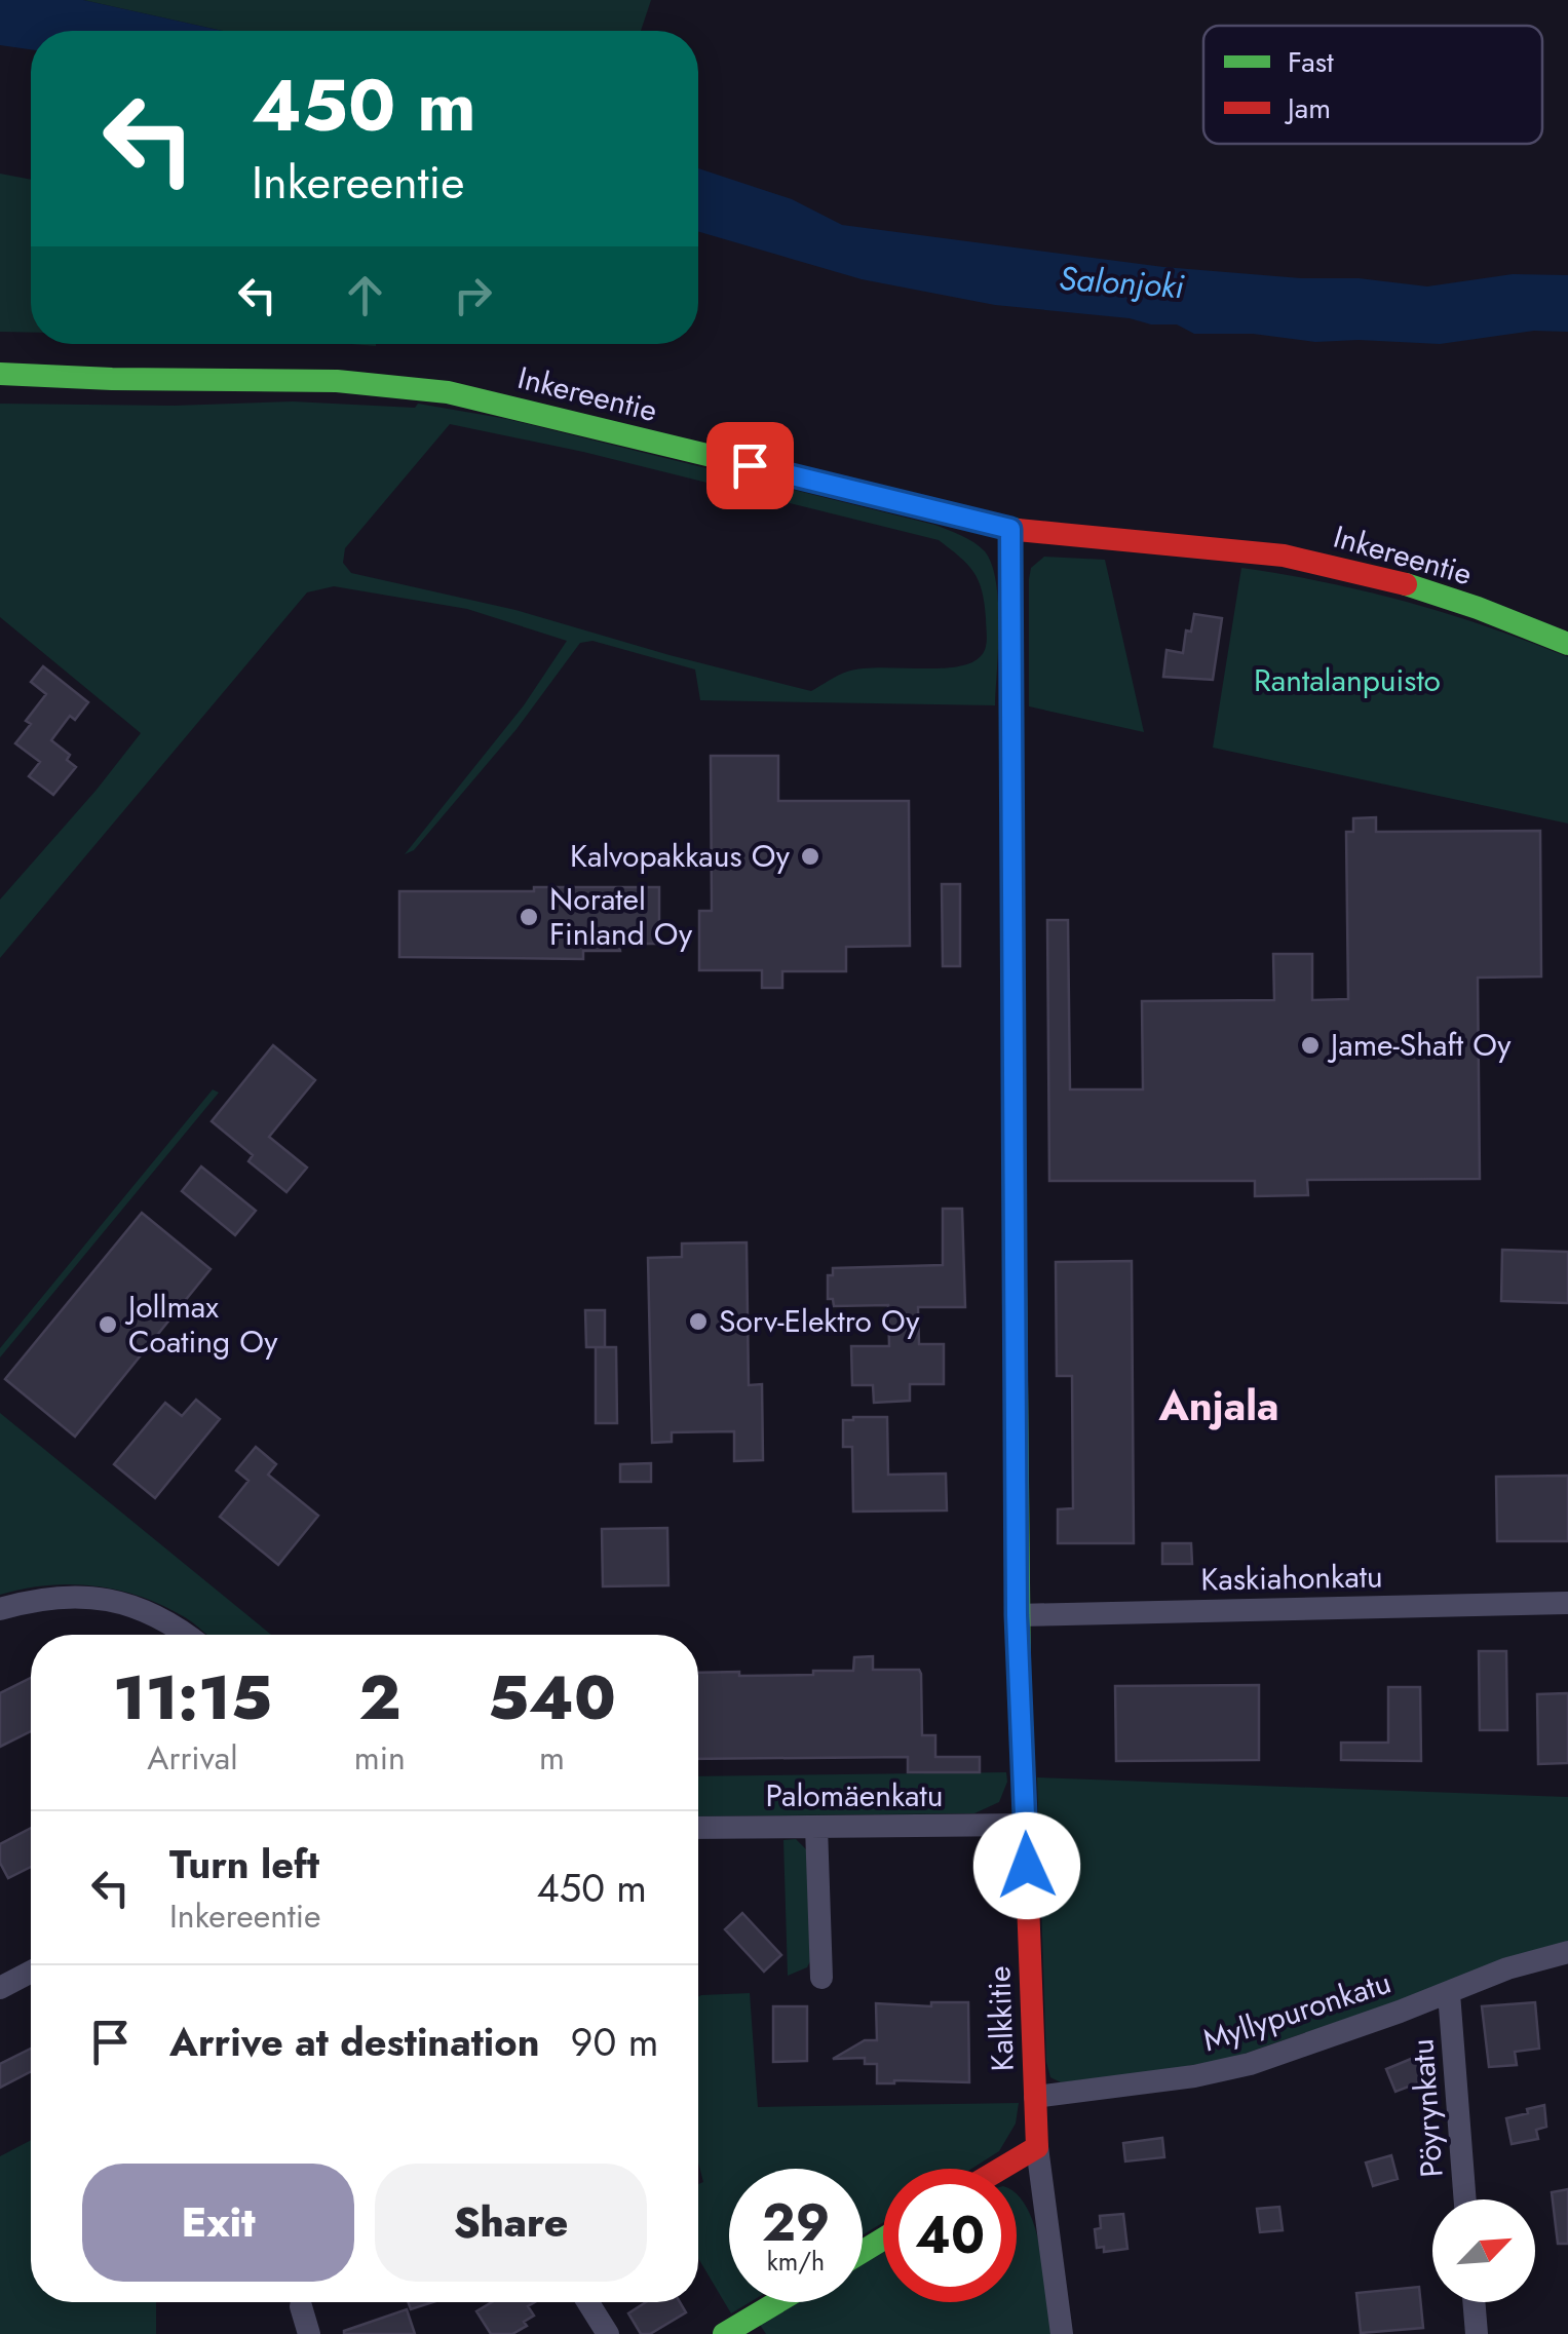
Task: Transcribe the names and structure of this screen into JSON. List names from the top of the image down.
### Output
{
  "streets": {
    "street": [
      "Inkereentie",
      "Kaskiahonkatu",
      "Palomäenkatu",
      "Myllypuronkatu",
      "Kalkkitie",
      "Pöyrynkatu"
    ]
  },
  "crossings": [
    ["Inkereentie", "Kalkkitie"],
    ["Kaskiahonkatu", "Kalkkitie"],
    ["Palomäenkatu", "Kalkkitie"],
    ["Myllypuronkatu", "Kalkkitie"],
    ["Myllypuronkatu", "Pöyrynkatu"]
  ],
  "districts": ["Anjala"],
  "water": ["Salonjoki"],
  "parks": ["Rantalanpuisto"],
  "places": [
    "Kalvopakkaus Oy",
    "Noratel Finland Oy",
    "Jame-Shaft Oy",
    "Sorv-Elektro Oy",
    "Jollmax Coating Oy"
  ],
  "legend": ["Fast", "Jam"],
  "north": "top right",
  "page": {
    "turn": ["450 m", "Inkereentie"],
    "eta": [
      "11:15",
      "Arrival",
      "2",
      "min",
      "540",
      "m"
    ],
    "list": [
      {
        "name": "Turn left",
        "note": "Inkereentie",
        "value": "450 m"
      },
      {
        "name": "Arrive at destination",
        "value": "90 m"
      }
    ],
    "buttons": ["Exit", "Share"],
    "speed": "29 km/h",
    "limit": "40"
  }
}
